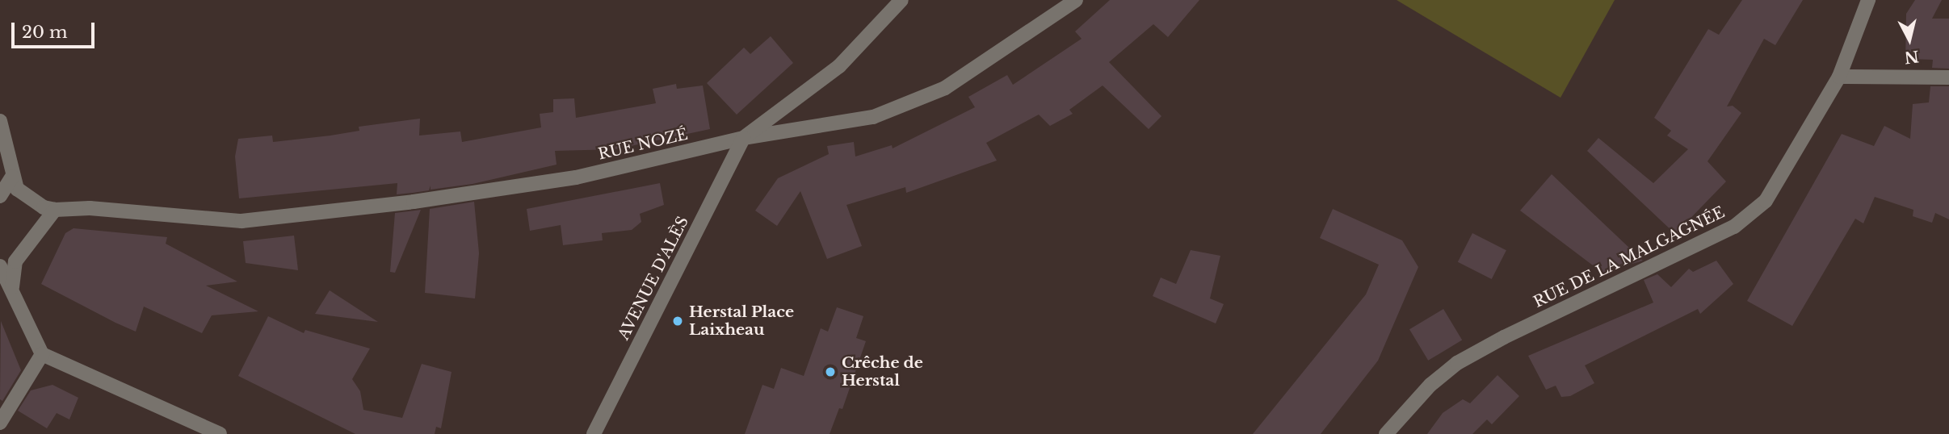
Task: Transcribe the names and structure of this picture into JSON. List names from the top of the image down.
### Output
{
  "streets": {
    "street": ["RUE NOZÉ", "RUE DE LA MALGAGNÉE", "AVENUE D'ALÈS"]
  },
  "crossings": [
    ["RUE NOZÉ", "AVENUE D'ALÈS"]
  ],
  "places": ["Herstal Place Laixheau", "Crêche de Herstal"],
  "scale_bar": "20 m",
  "north": "bottom"
}
